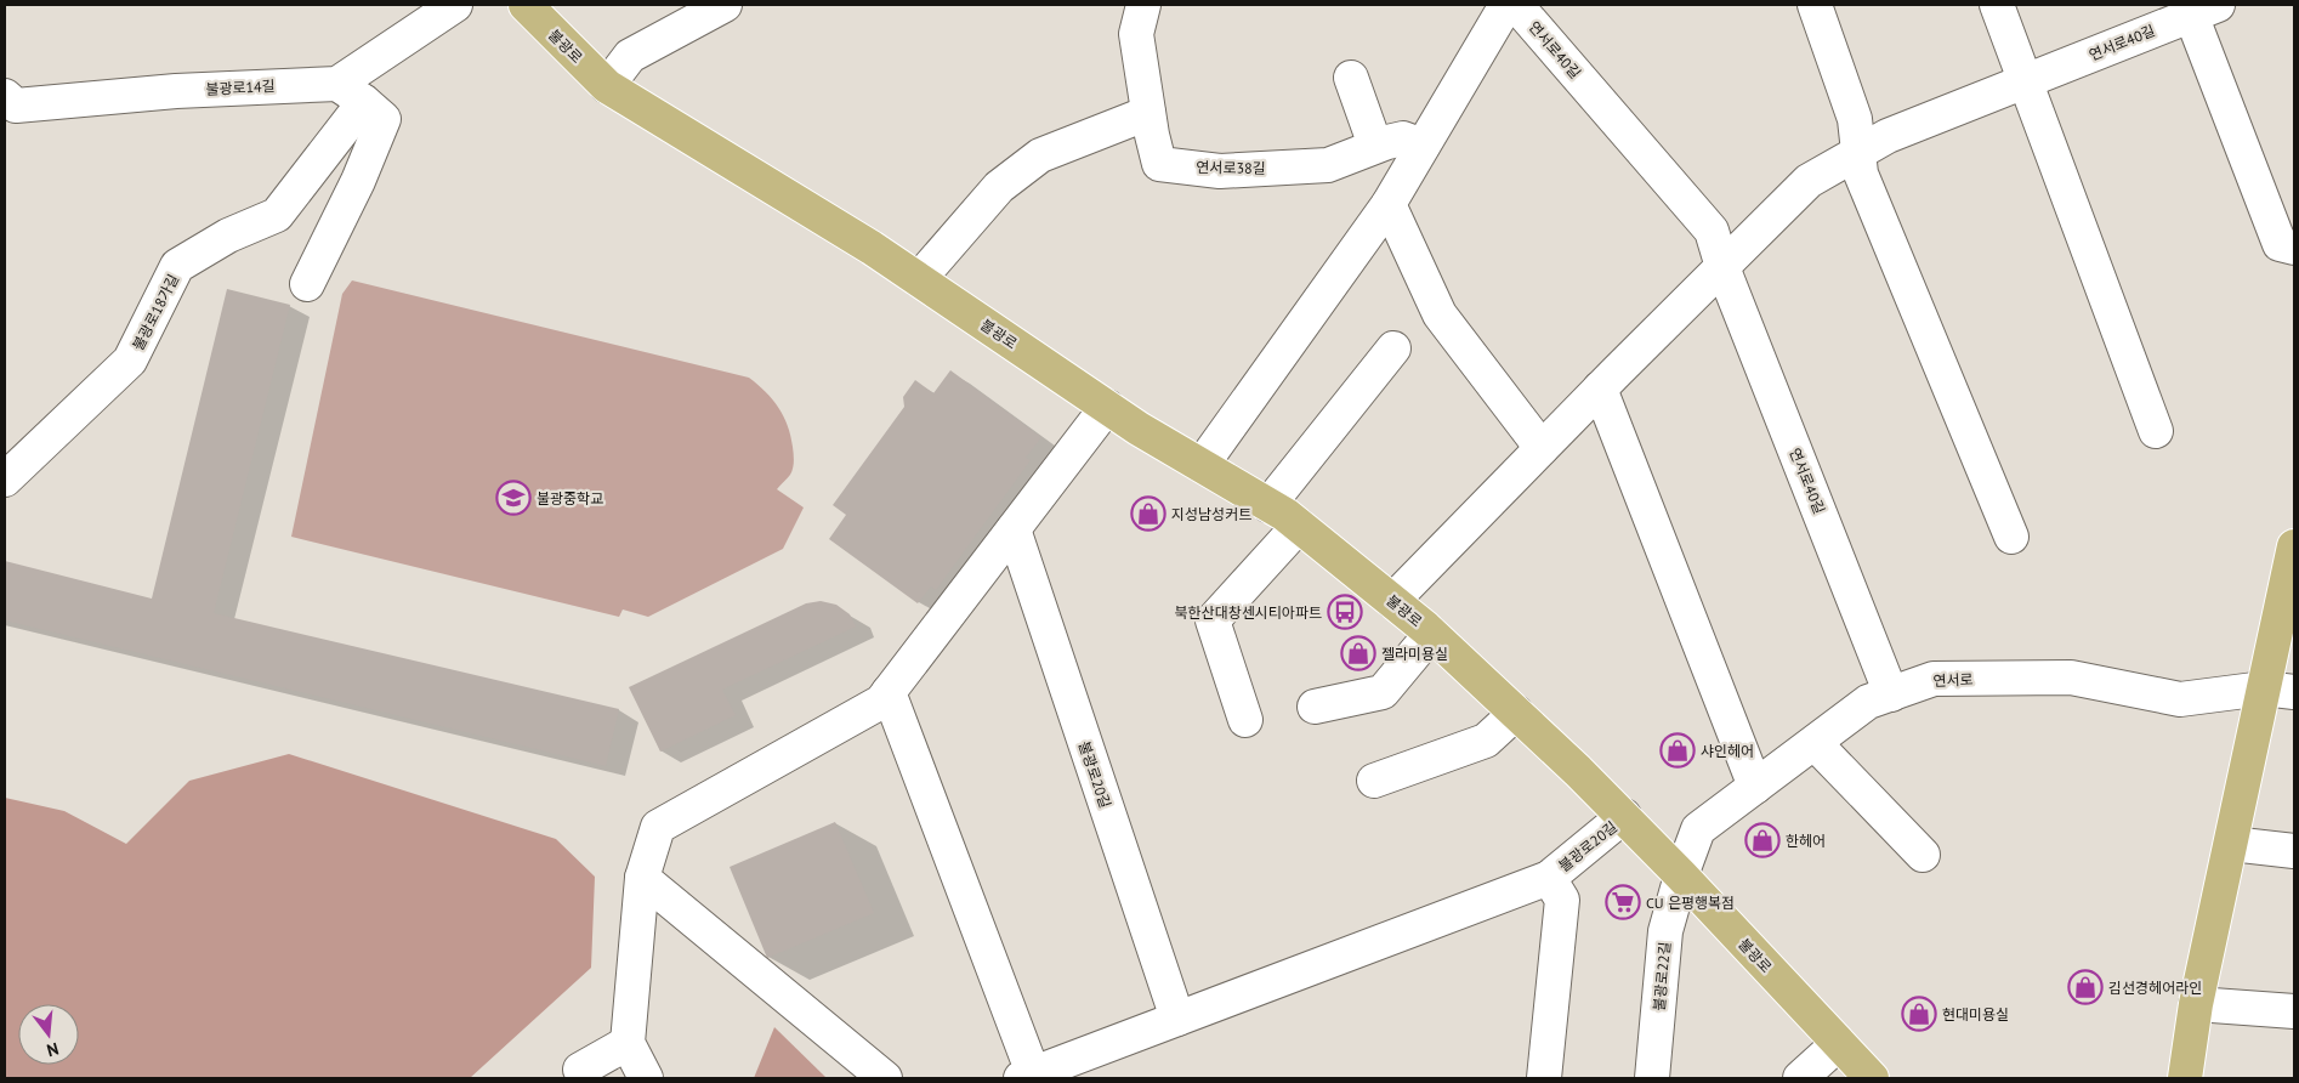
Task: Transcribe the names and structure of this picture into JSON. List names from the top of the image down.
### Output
{
  "streets": {
    "main road": ["불광로"],
    "street": [
      "연서로40길",
      "불광로14길",
      "연서로38길",
      "불광로18가길",
      "연서로",
      "불광로20길",
      "불광로22길"
    ]
  },
  "crossings": [
    ["연서로40길", "불광로"],
    ["연서로40길", "연서로"],
    ["불광로", "불광로20길"],
    ["불광로", "불광로22길"],
    ["연서로", "불광로22길"]
  ],
  "places": {
    "school or university": ["불광중학교"],
    "shop": [
      "지성남성커트",
      "젤라미용실",
      "샤인헤어",
      "한헤어",
      "김선경헤어라인",
      "현대미용실"
    ],
    "bus stop": ["북한산대창센시티아파트"],
    "supermarket": ["CU 은평행복점"]
  },
  "north": "bottom"
}
